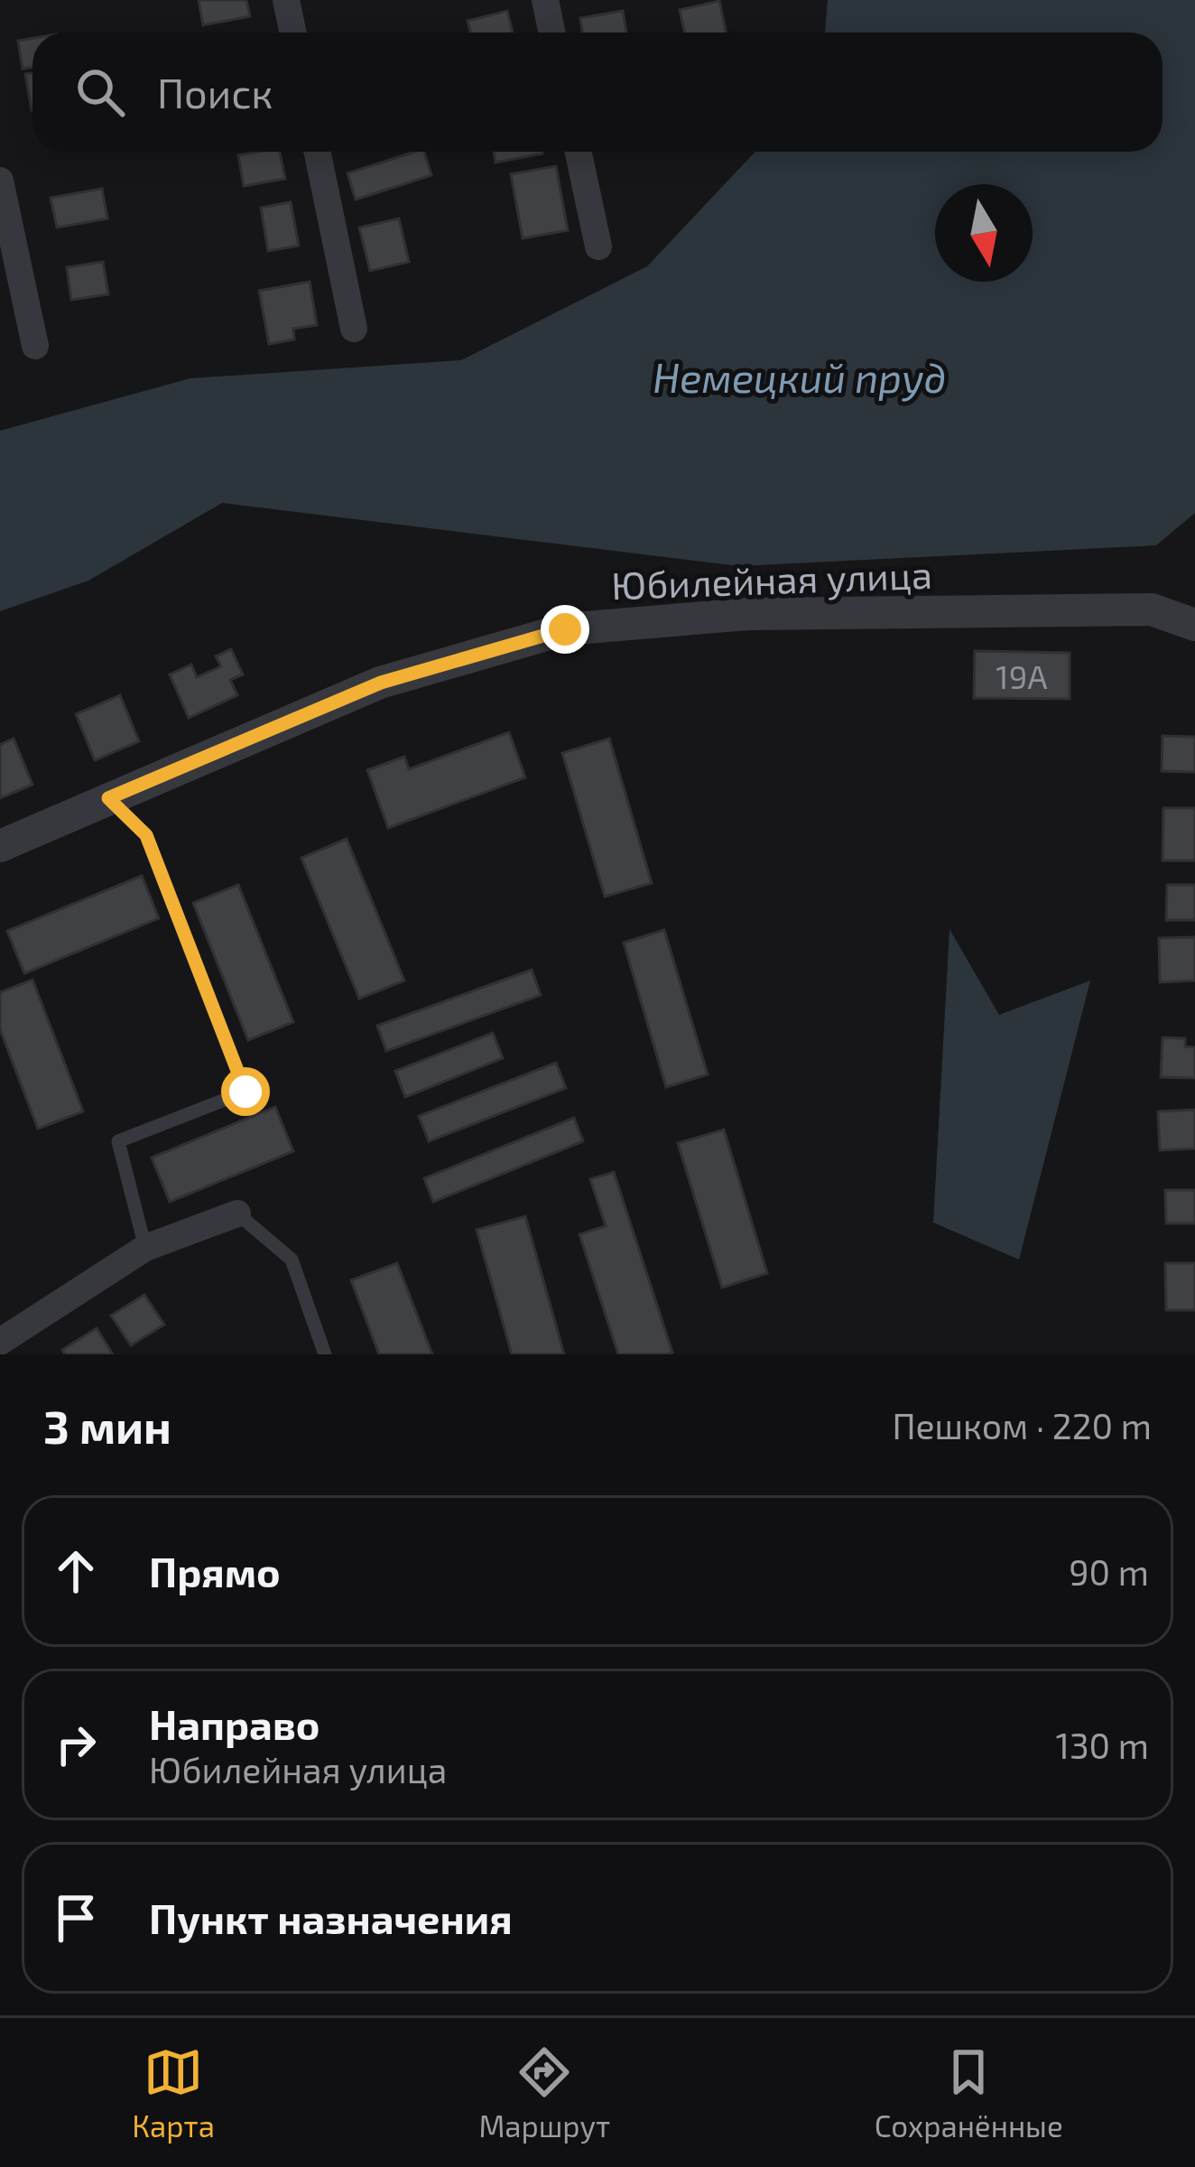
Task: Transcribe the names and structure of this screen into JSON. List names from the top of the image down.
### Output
{
  "streets": {
    "street": ["Юбилейная улица"]
  },
  "water": ["Немецкий пруд"],
  "house_numbers": ["19А"],
  "north": "bottom",
  "page": {
    "search": "Поиск",
    "heading": ["3 мин", "Пешком · 220 m"],
    "list": [
      ["Прямо", "90 m"],
      ["Направо", "Юбилейная улица", "130 m"],
      "Пункт назначения"
    ],
    "nav": ["Карта", "Маршрут", "Сохранённые"]
  }
}
